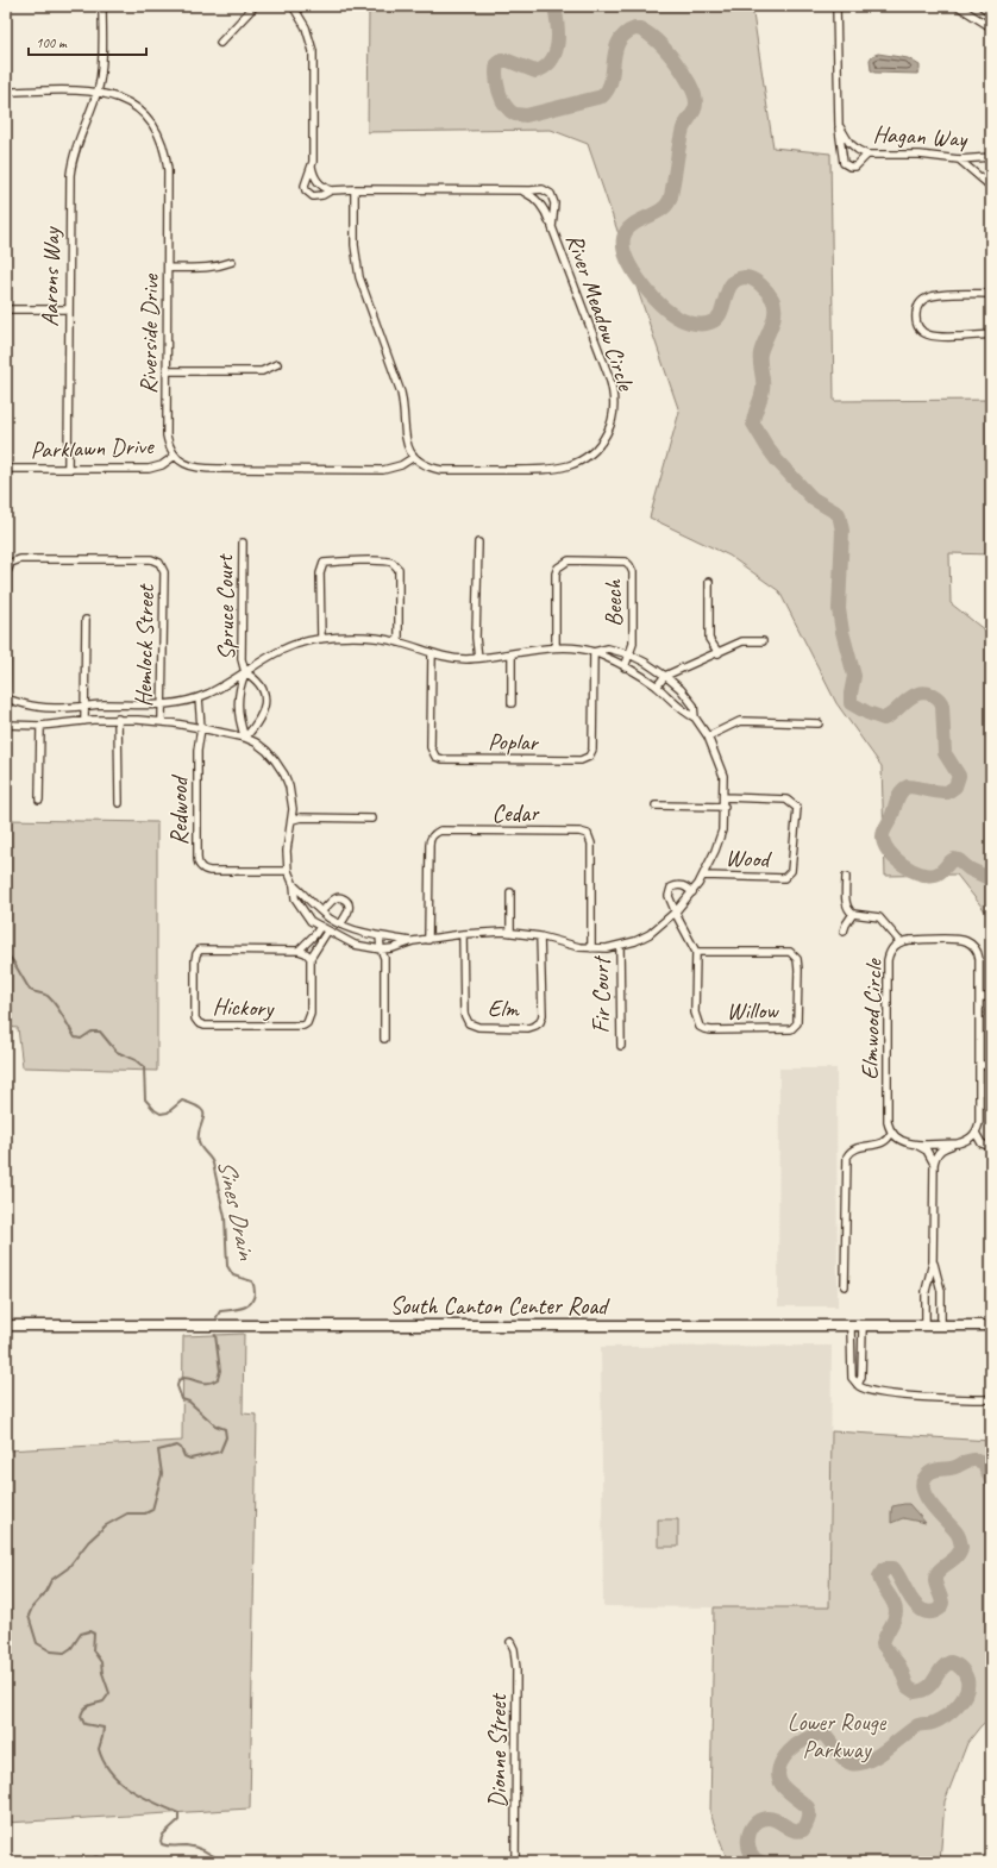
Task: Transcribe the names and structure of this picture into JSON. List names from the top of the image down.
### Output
{
  "streets": {
    "main road": ["South Canton Center Road"],
    "street": [
      "Hagan Way",
      "Aarons Way",
      "River Meadow Circle",
      "Riverside Drive",
      "Parklawn Drive",
      "Beech",
      "Spruce Court",
      "Hemlock Street",
      "Poplar",
      "Redwood",
      "Cedar",
      "Wood",
      "Fir Court",
      "Hickory",
      "Elm",
      "Willow",
      "Elmwood Circle",
      "Dionne Street"
    ]
  },
  "crossings": [
    ["Aarons Way", "Riverside Drive"],
    ["Aarons Way", "Parklawn Drive"],
    ["Riverside Drive", "Parklawn Drive"]
  ],
  "water": ["Sines Drain"],
  "parks": ["Lower Rouge Parkway"],
  "scale_bar": "100 m"
}
